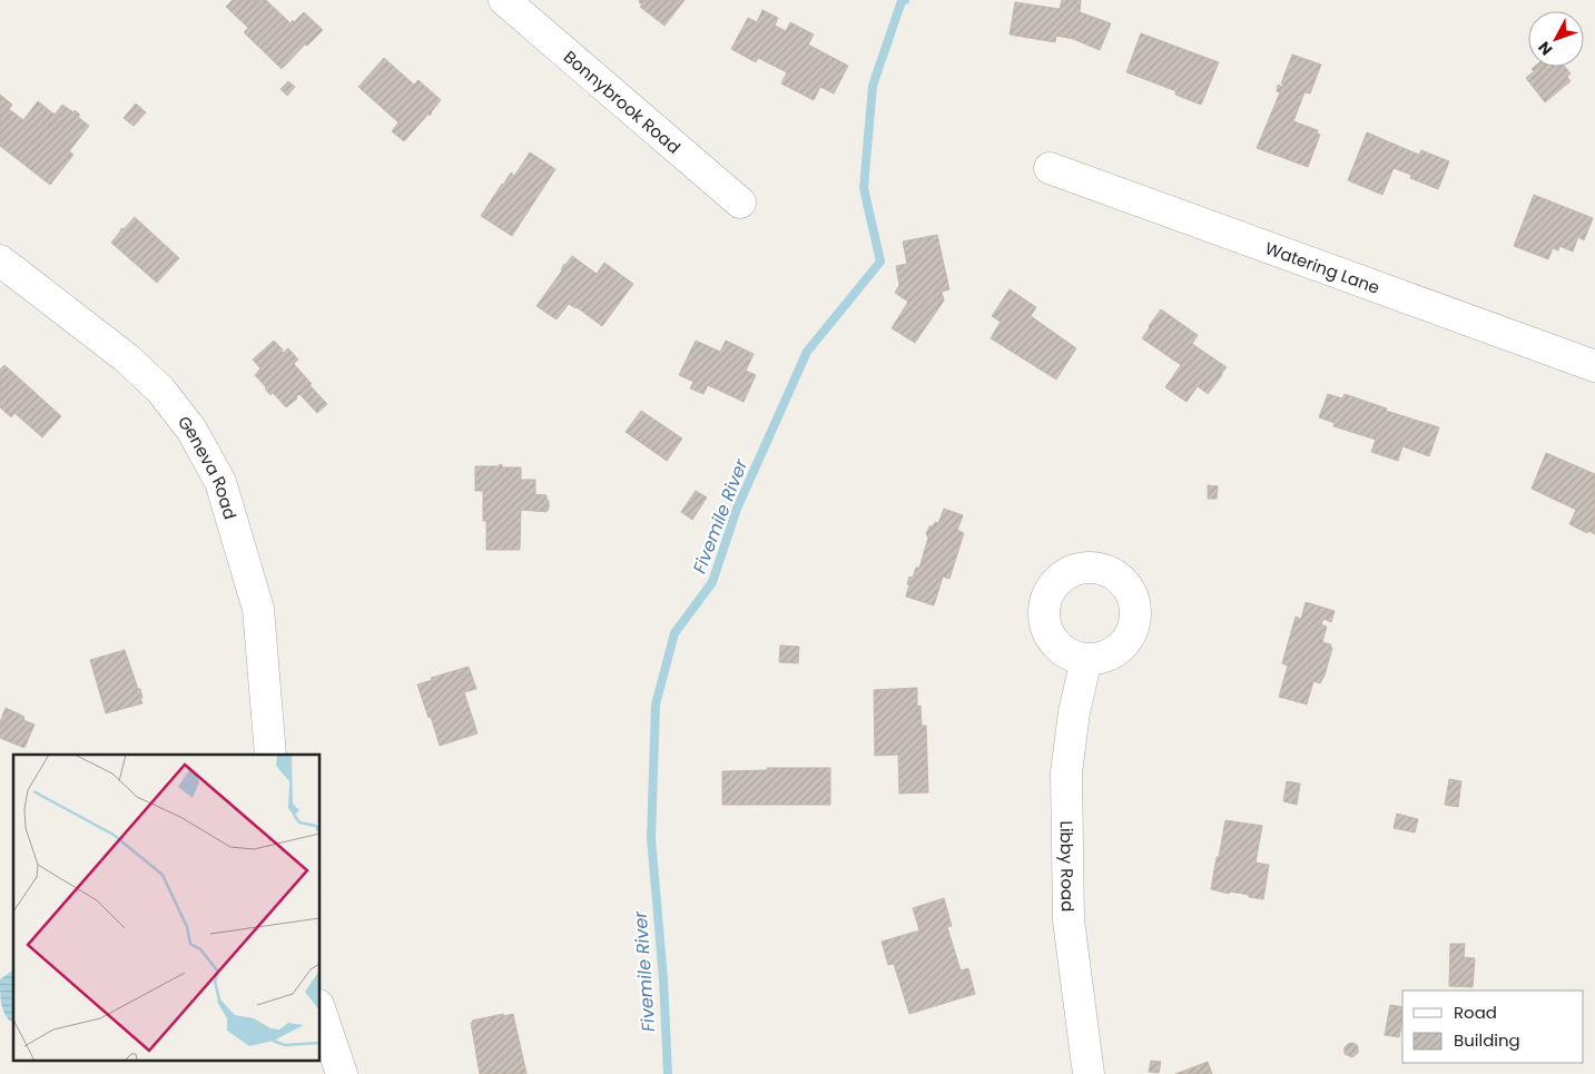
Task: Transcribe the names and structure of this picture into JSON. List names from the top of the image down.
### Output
{
  "streets": {
    "street": [
      "Bonnybrook Road",
      "Watering Lane",
      "Geneva Road",
      "Libby Road"
    ]
  },
  "water": ["Fivemile River"],
  "legend": ["Road", "Building"],
  "north": "bottom left"
}
